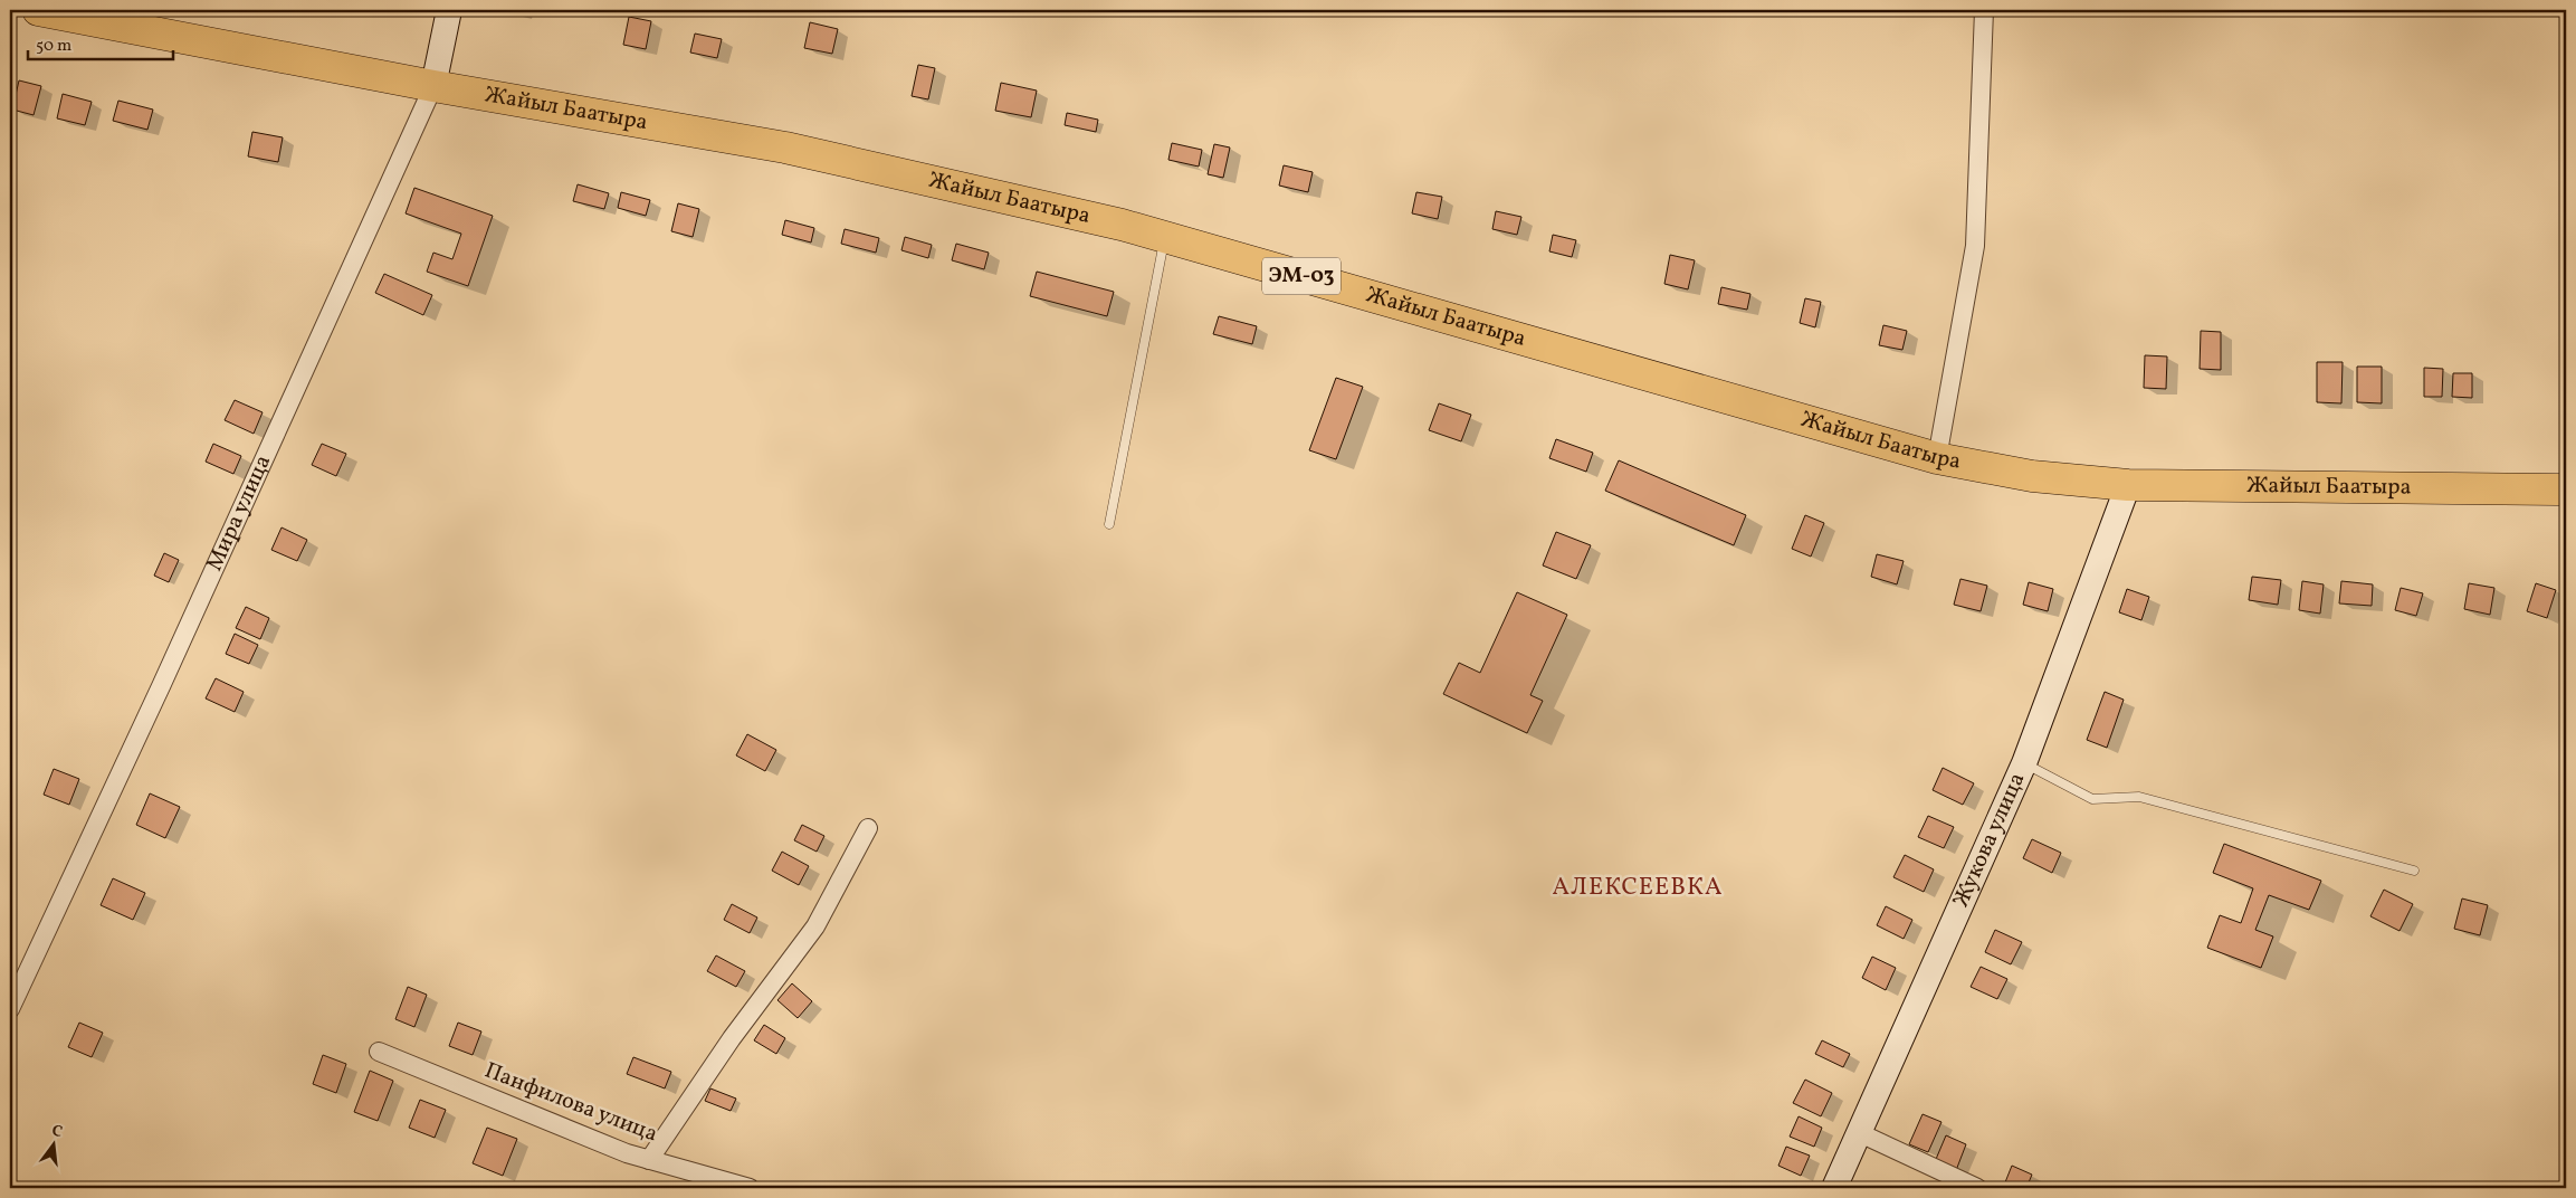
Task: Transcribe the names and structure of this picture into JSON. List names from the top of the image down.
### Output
{
  "streets": {
    "highway": ["Жайыл Баатыра", "ЭМ-03"],
    "street": ["Мира улица", "Жукова улица", "Панфилова улица"]
  },
  "crossings": [
    ["Жайыл Баатыра", "Мира улица"],
    ["Жайыл Баатыра", "Жукова улица"]
  ],
  "districts": ["АЛЕКСЕЕВКА"],
  "scale_bar": "50 m",
  "north": "top"
}
